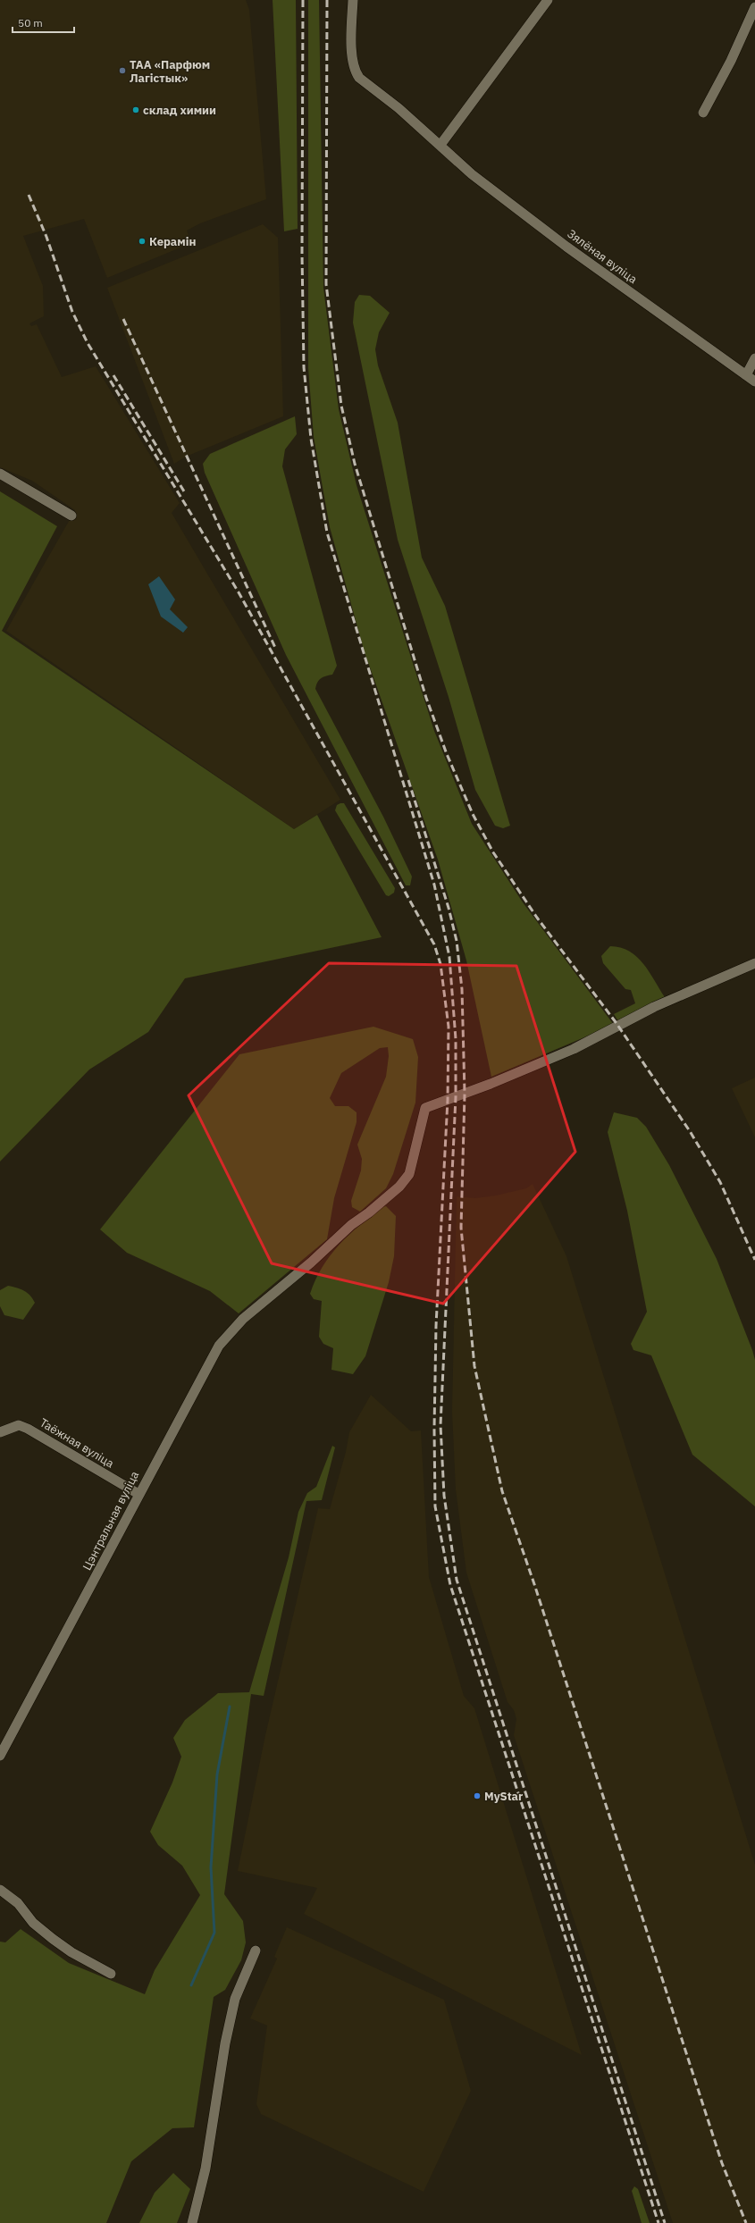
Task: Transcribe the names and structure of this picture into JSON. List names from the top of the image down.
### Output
{
  "streets": {
    "street": ["Зялёная вуліца", "Таёжная вуліца", "Цэнтральная вуліца"]
  },
  "crossings": [
    ["Таёжная вуліца", "Цэнтральная вуліца"]
  ],
  "places": [
    "ТАА «Парфюм Лагістык»",
    "склад химии",
    "Керамін",
    "MyStar"
  ],
  "scale_bar": "50 m"
}
